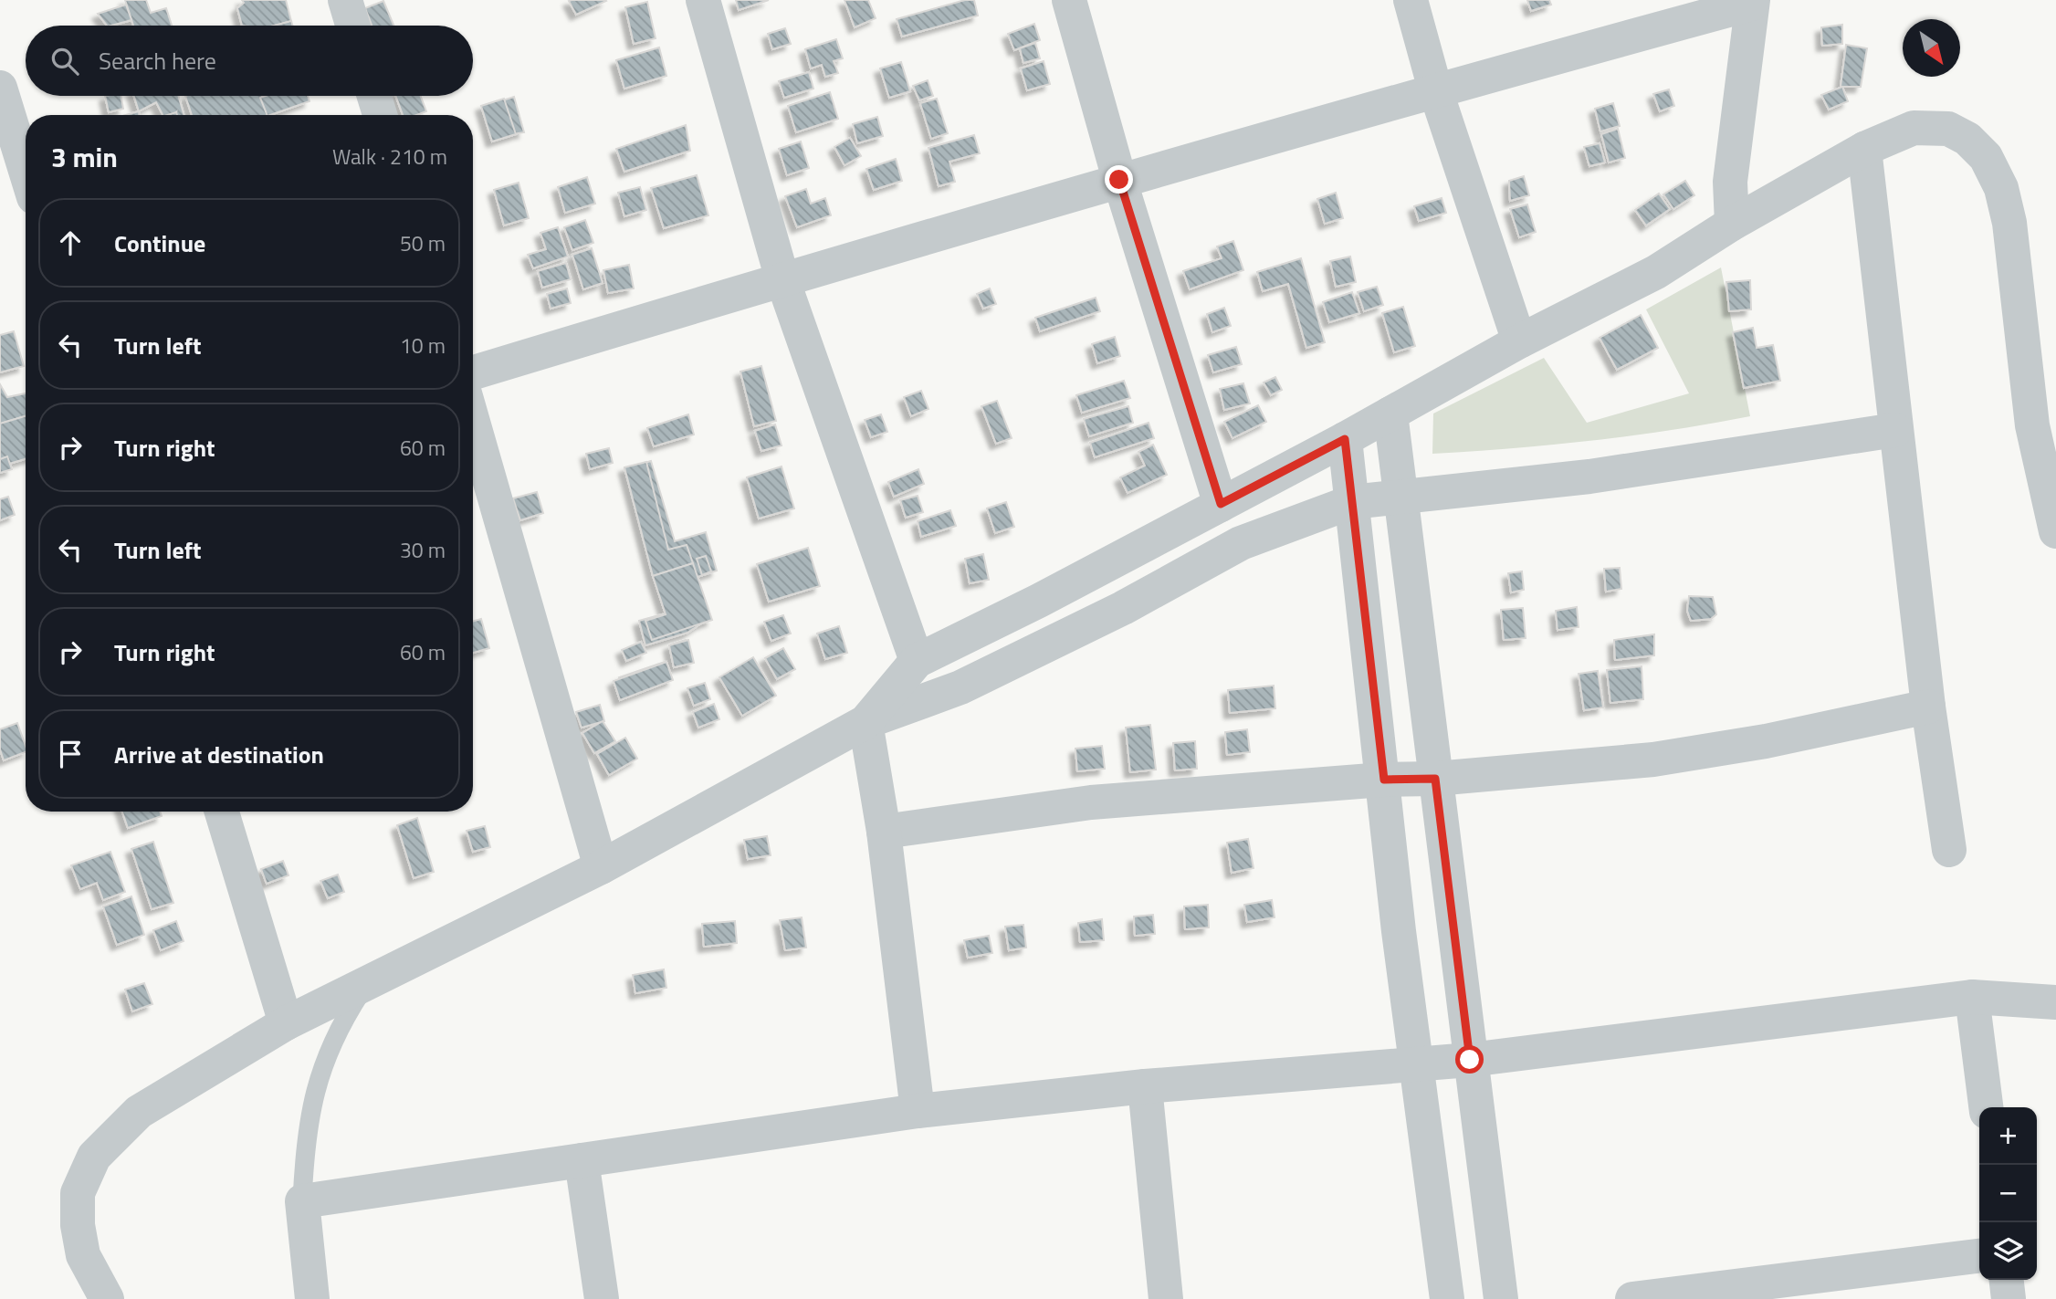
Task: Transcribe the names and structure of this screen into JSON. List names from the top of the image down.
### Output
{
  "north": "bottom right",
  "page": {
    "search": "Search here",
    "heading": ["3 min", "Walk · 210 m"],
    "list": [
      ["Continue", "50 m"],
      ["Turn left", "10 m"],
      ["Turn right", "60 m"],
      ["Turn left", "30 m"],
      ["Turn right", "60 m"],
      "Arrive at destination"
    ],
    "map_buttons": ["+", "−"]
  }
}
